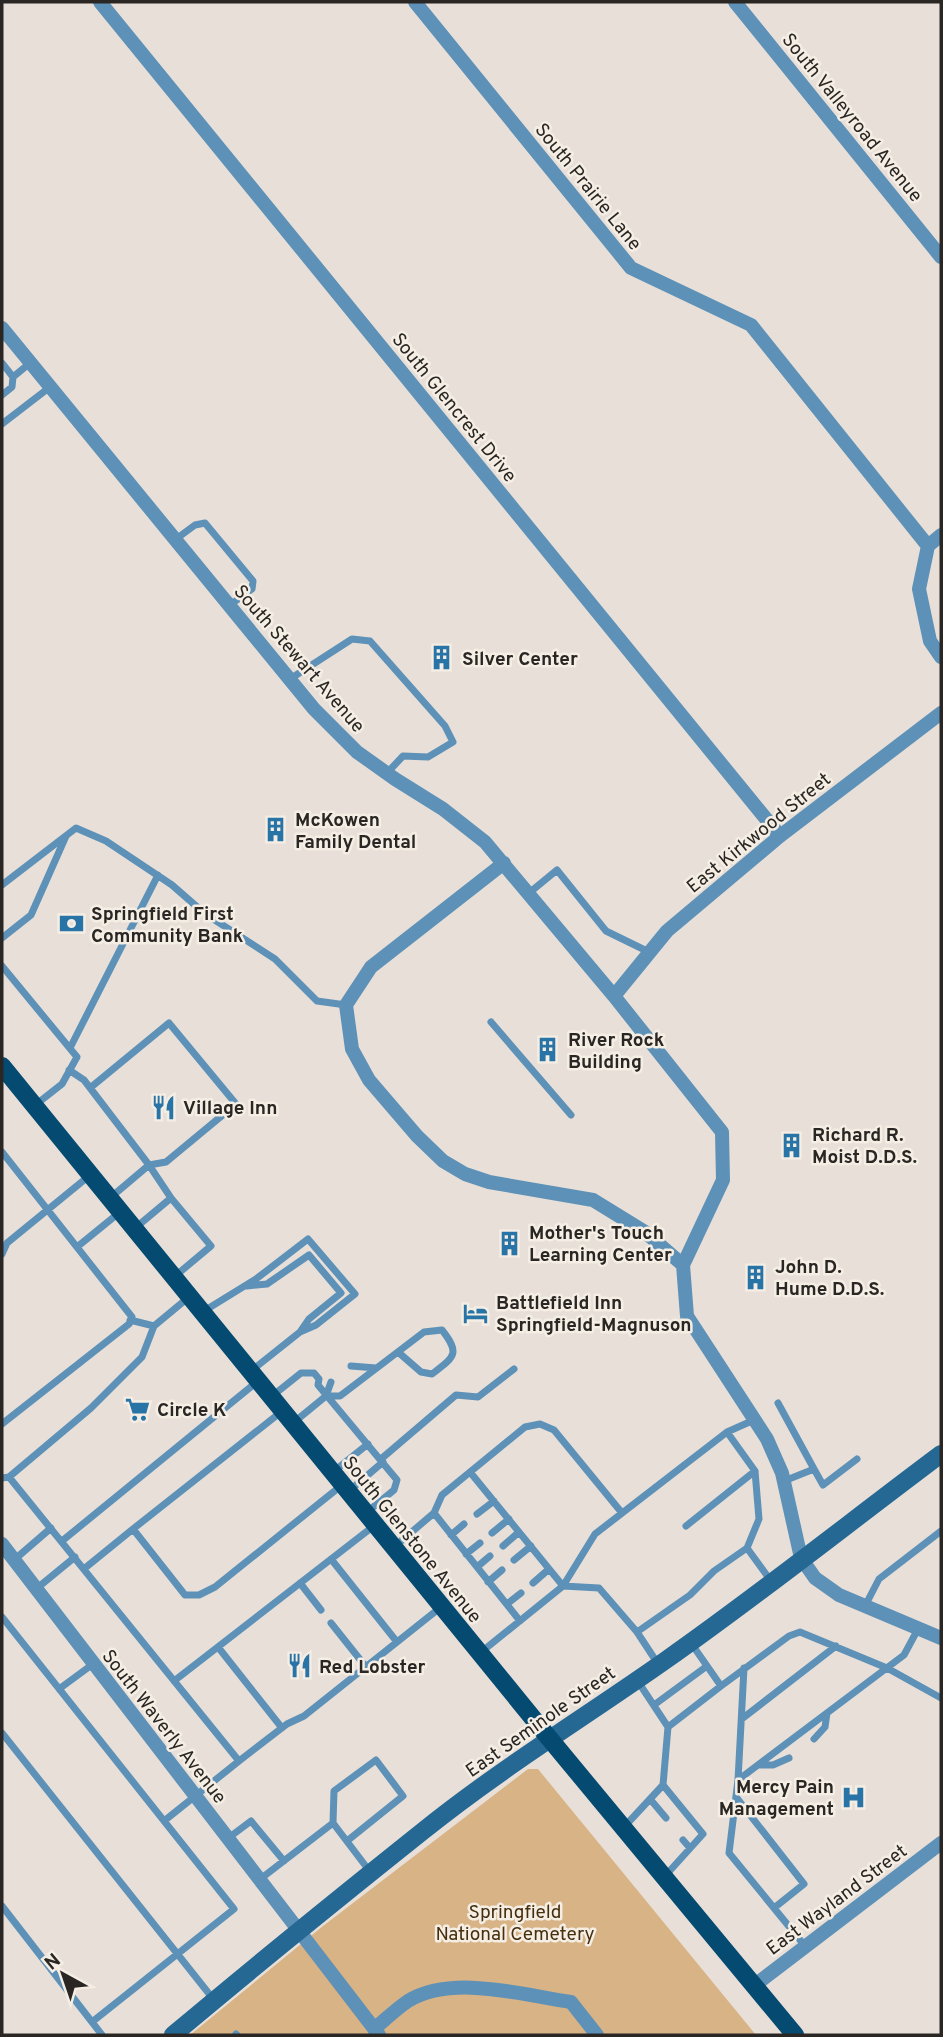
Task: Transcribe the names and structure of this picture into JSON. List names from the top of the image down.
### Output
{
  "streets": {
    "main road": ["South Glenstone Avenue"],
    "street": [
      "South Valleyroad Avenue",
      "South Prairie Lane",
      "South Glencrest Drive",
      "South Stewart Avenue",
      "East Kirkwood Street",
      "East Seminole Street",
      "South Waverly Avenue",
      "East Wayland Street"
    ]
  },
  "crossings": [
    ["South Glencrest Drive", "East Kirkwood Street"],
    ["South Stewart Avenue", "East Kirkwood Street"],
    ["South Glenstone Avenue", "East Seminole Street"],
    ["South Glenstone Avenue", "East Wayland Street"],
    ["East Seminole Street", "South Waverly Avenue"]
  ],
  "parks": ["Springfield National Cemetery"],
  "places": {
    "building": [
      "Silver Center",
      "McKowen Family Dental",
      "River Rock Building",
      "Richard R. Moist D.D.S.",
      "Mother's Touch Learning Center",
      "John D. Hume D.D.S."
    ],
    "bank": ["Springfield First Community Bank"],
    "restaurant": ["Village Inn", "Red Lobster"],
    "hotel": ["Battlefield Inn Springfield-Magnuson"],
    "supermarket": ["Circle K"],
    "hospital": ["Mercy Pain Management"]
  },
  "north": "top left"
}
